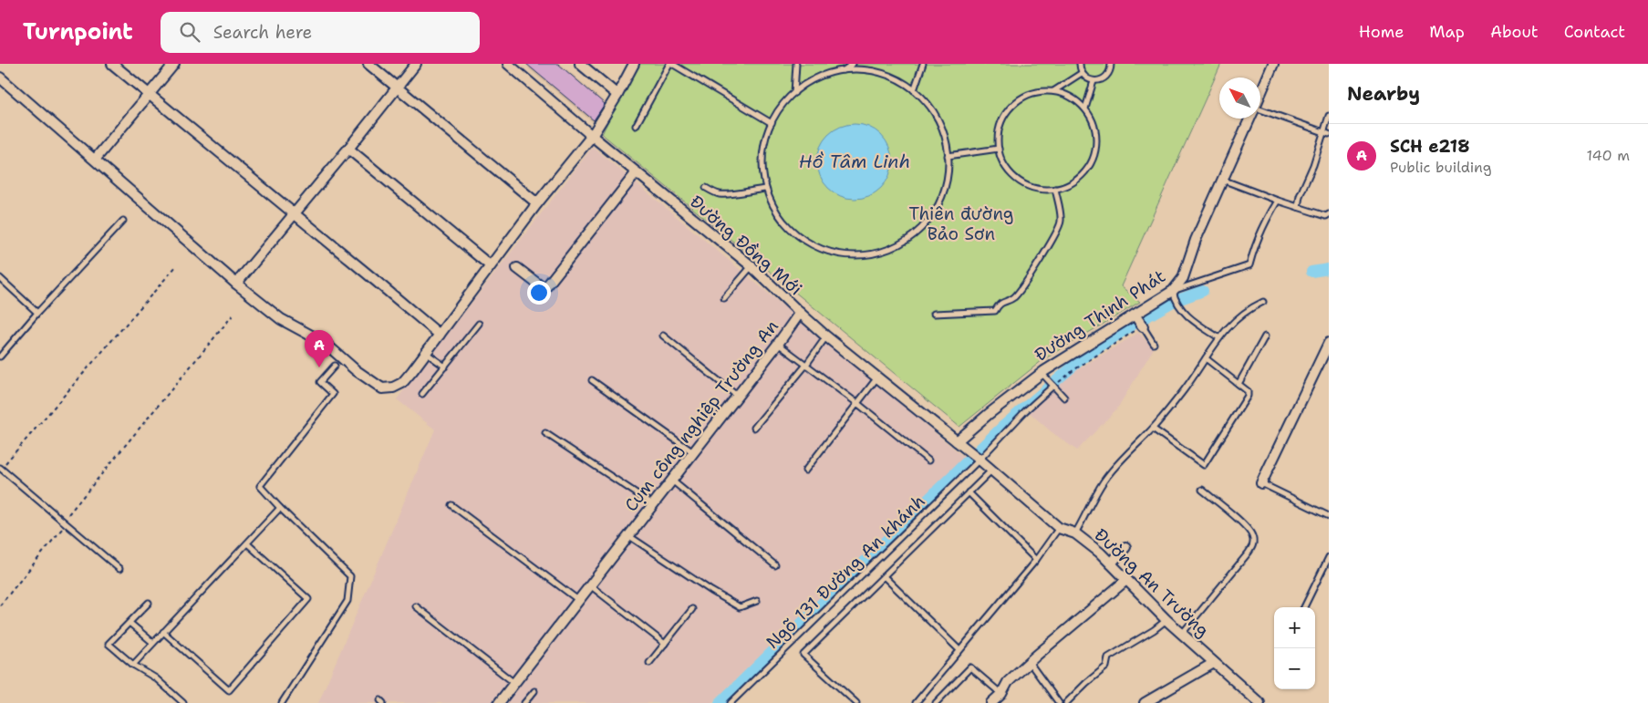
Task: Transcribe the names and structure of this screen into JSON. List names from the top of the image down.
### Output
{
  "streets": {
    "street": [
      "Đường Đồng Mới",
      "Đường Thịnh Phát",
      "Cụm công nghiệp Trường An",
      "Đường An Trường"
    ],
    "lane": ["Ngõ 131 Đường An khánh"]
  },
  "crossings": [
    ["Đường Đồng Mới", "Đường Thịnh Phát"],
    ["Đường Đồng Mới", "Cụm công nghiệp Trường An"],
    ["Đường Đồng Mới", "Ngõ 131 Đường An khánh"],
    ["Đường Đồng Mới", "Đường An Trường"],
    ["Ngõ 131 Đường An khánh", "Đường An Trường"]
  ],
  "water": ["Hồ Tâm Linh"],
  "parks": ["Thiên đường Bảo Sơn"],
  "north": "top left",
  "page": {
    "header": "Turnpoint",
    "search": "Search here",
    "nav": [
      "Home",
      "Map",
      "About",
      "Contact"
    ],
    "heading": "Nearby",
    "list": [
      {
        "mark": "A",
        "name": "SCH e218",
        "note": "Public building",
        "value": "140 m"
      }
    ],
    "pins": "A",
    "map_buttons": ["+", "−"]
  }
}
